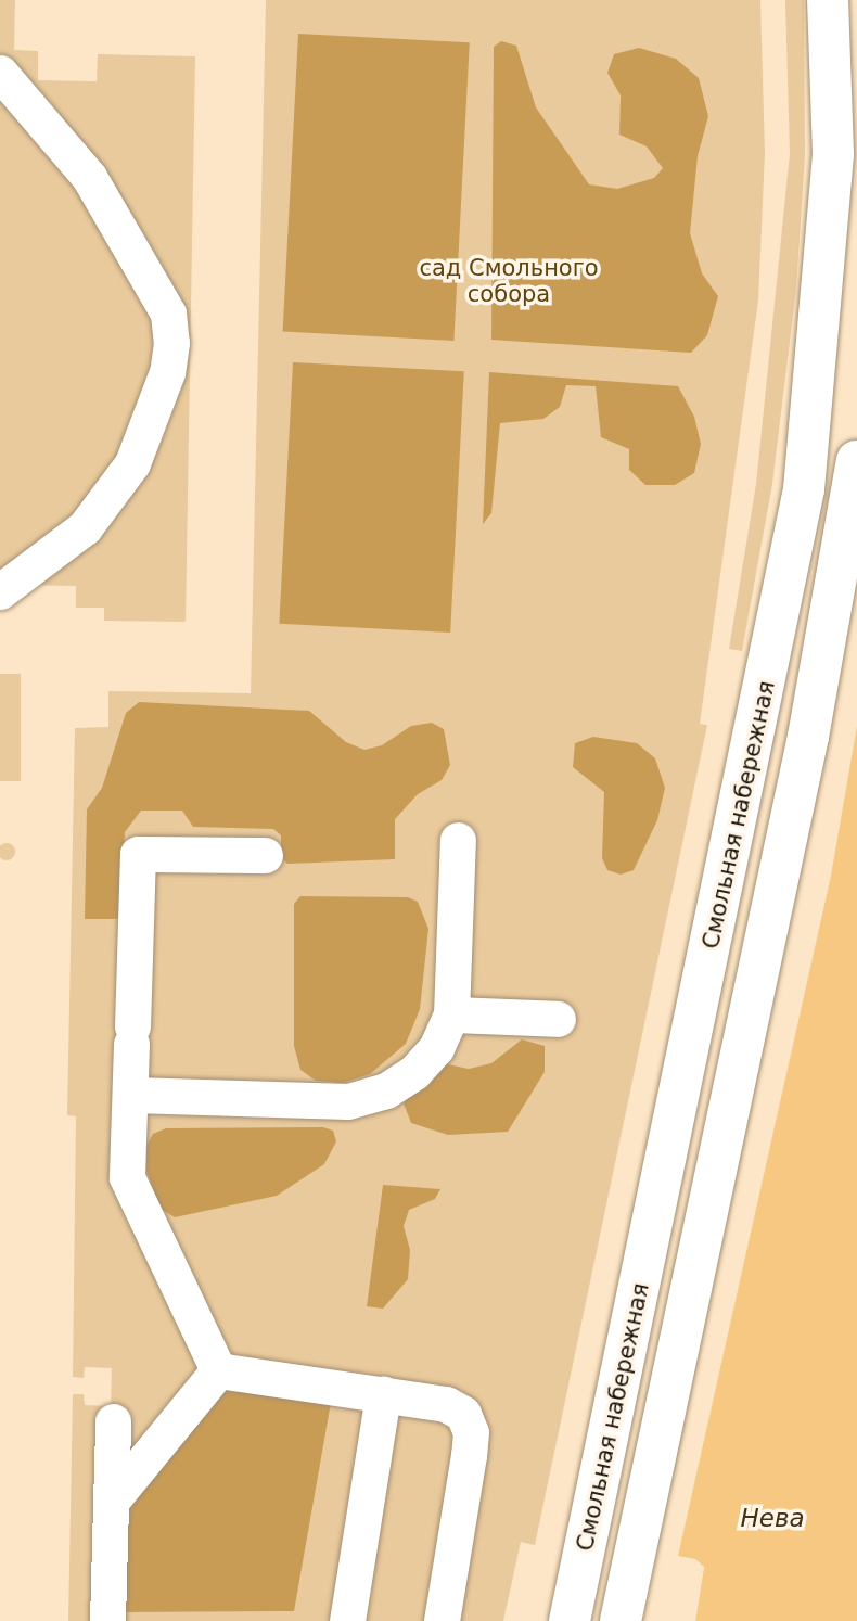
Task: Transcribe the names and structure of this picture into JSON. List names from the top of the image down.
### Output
{
  "streets": {
    "main road": ["Смольная набережная"]
  },
  "water": ["Нева"],
  "parks": ["сад Смольного собора"]
}
